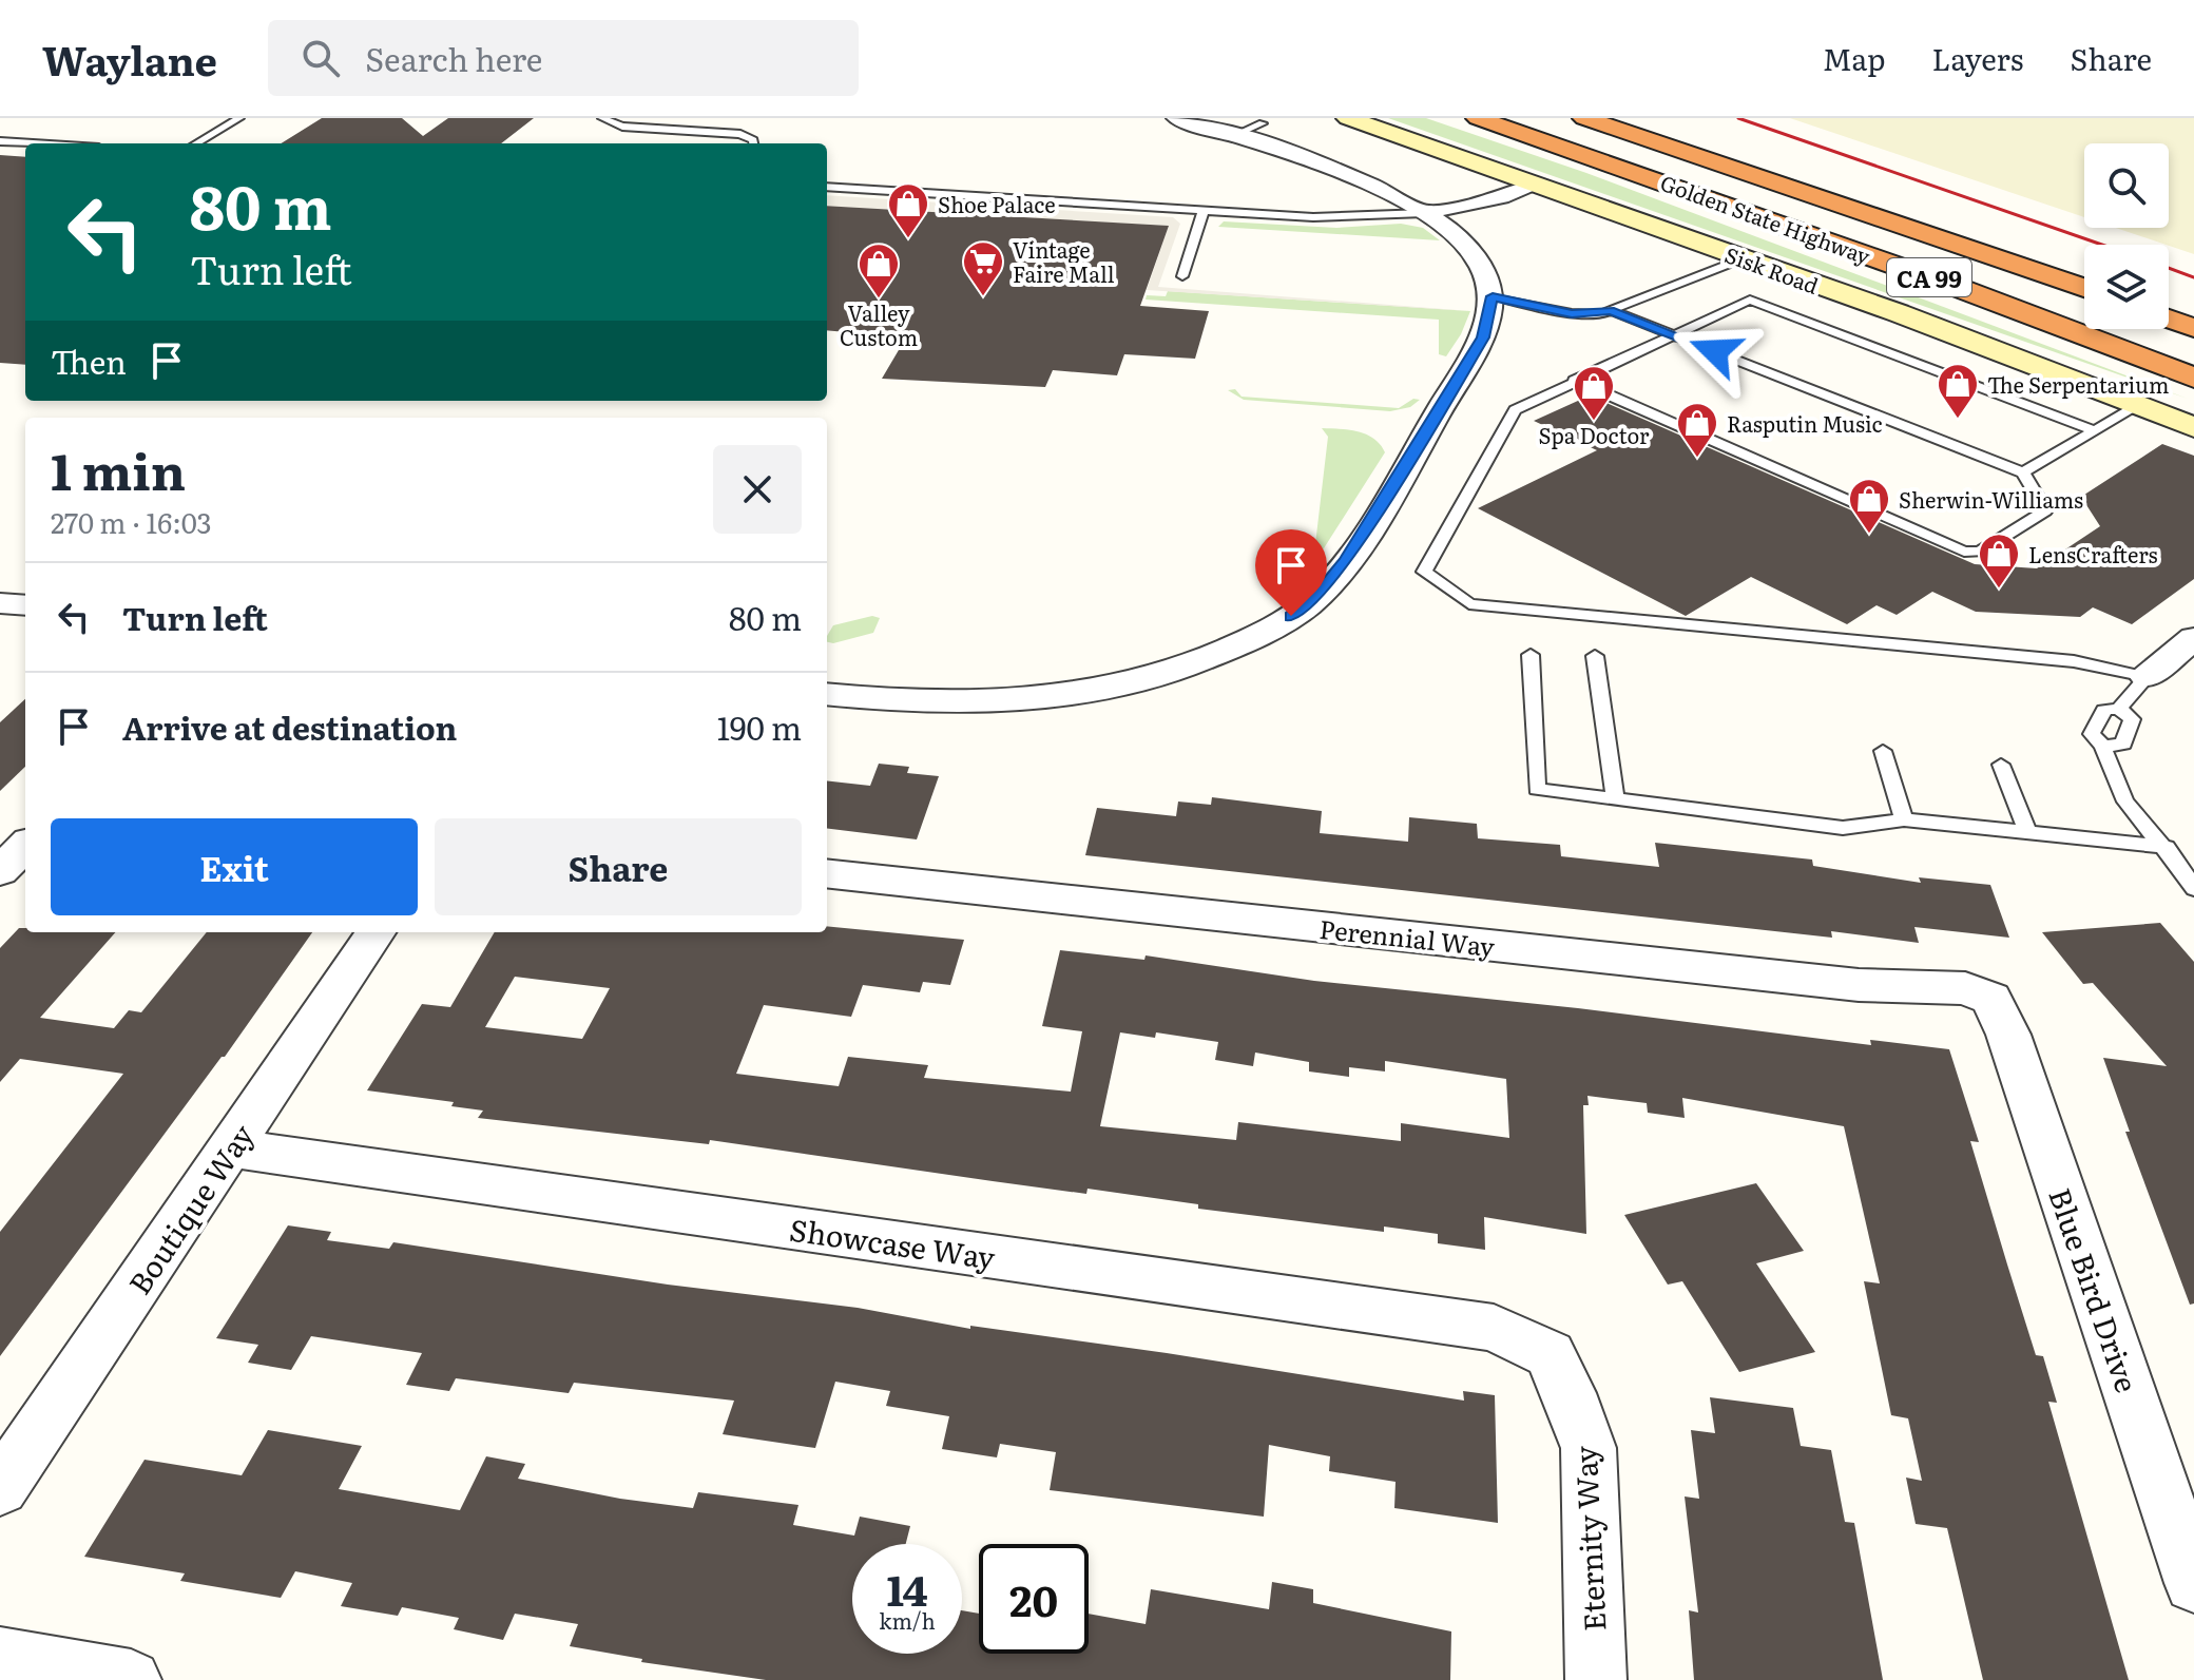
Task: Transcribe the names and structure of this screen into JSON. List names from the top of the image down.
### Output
{
  "streets": {
    "highway": ["Golden State Highway", "CA 99"],
    "main road": ["Sisk Road"],
    "street": [
      "Perennial Way",
      "Boutique Way",
      "Showcase Way",
      "Blue Bird Drive",
      "Eternity Way"
    ]
  },
  "crossings": [
    ["Perennial Way", "Blue Bird Drive"],
    ["Boutique Way", "Showcase Way"],
    ["Showcase Way", "Eternity Way"]
  ],
  "places": {
    "shop": [
      "Shoe Palace",
      "Valley Custom",
      "The Serpentarium",
      "Spa Doctor",
      "Rasputin Music",
      "Sherwin-Williams",
      "LensCrafters"
    ],
    "supermarket": ["Vintage Faire Mall"]
  },
  "page": {
    "header": "Waylane",
    "search": "Search here",
    "nav": ["Map", "Layers", "Share"],
    "turn": ["80 m", "Turn left"],
    "then": "Then",
    "heading": ["1 min", "270 m · 16:03"],
    "list": [
      {
        "name": "Turn left",
        "value": "80 m"
      },
      {
        "name": "Arrive at destination",
        "value": "190 m"
      }
    ],
    "buttons": ["Exit", "Share"],
    "speed": "14 km/h",
    "limit": "20"
  }
}
